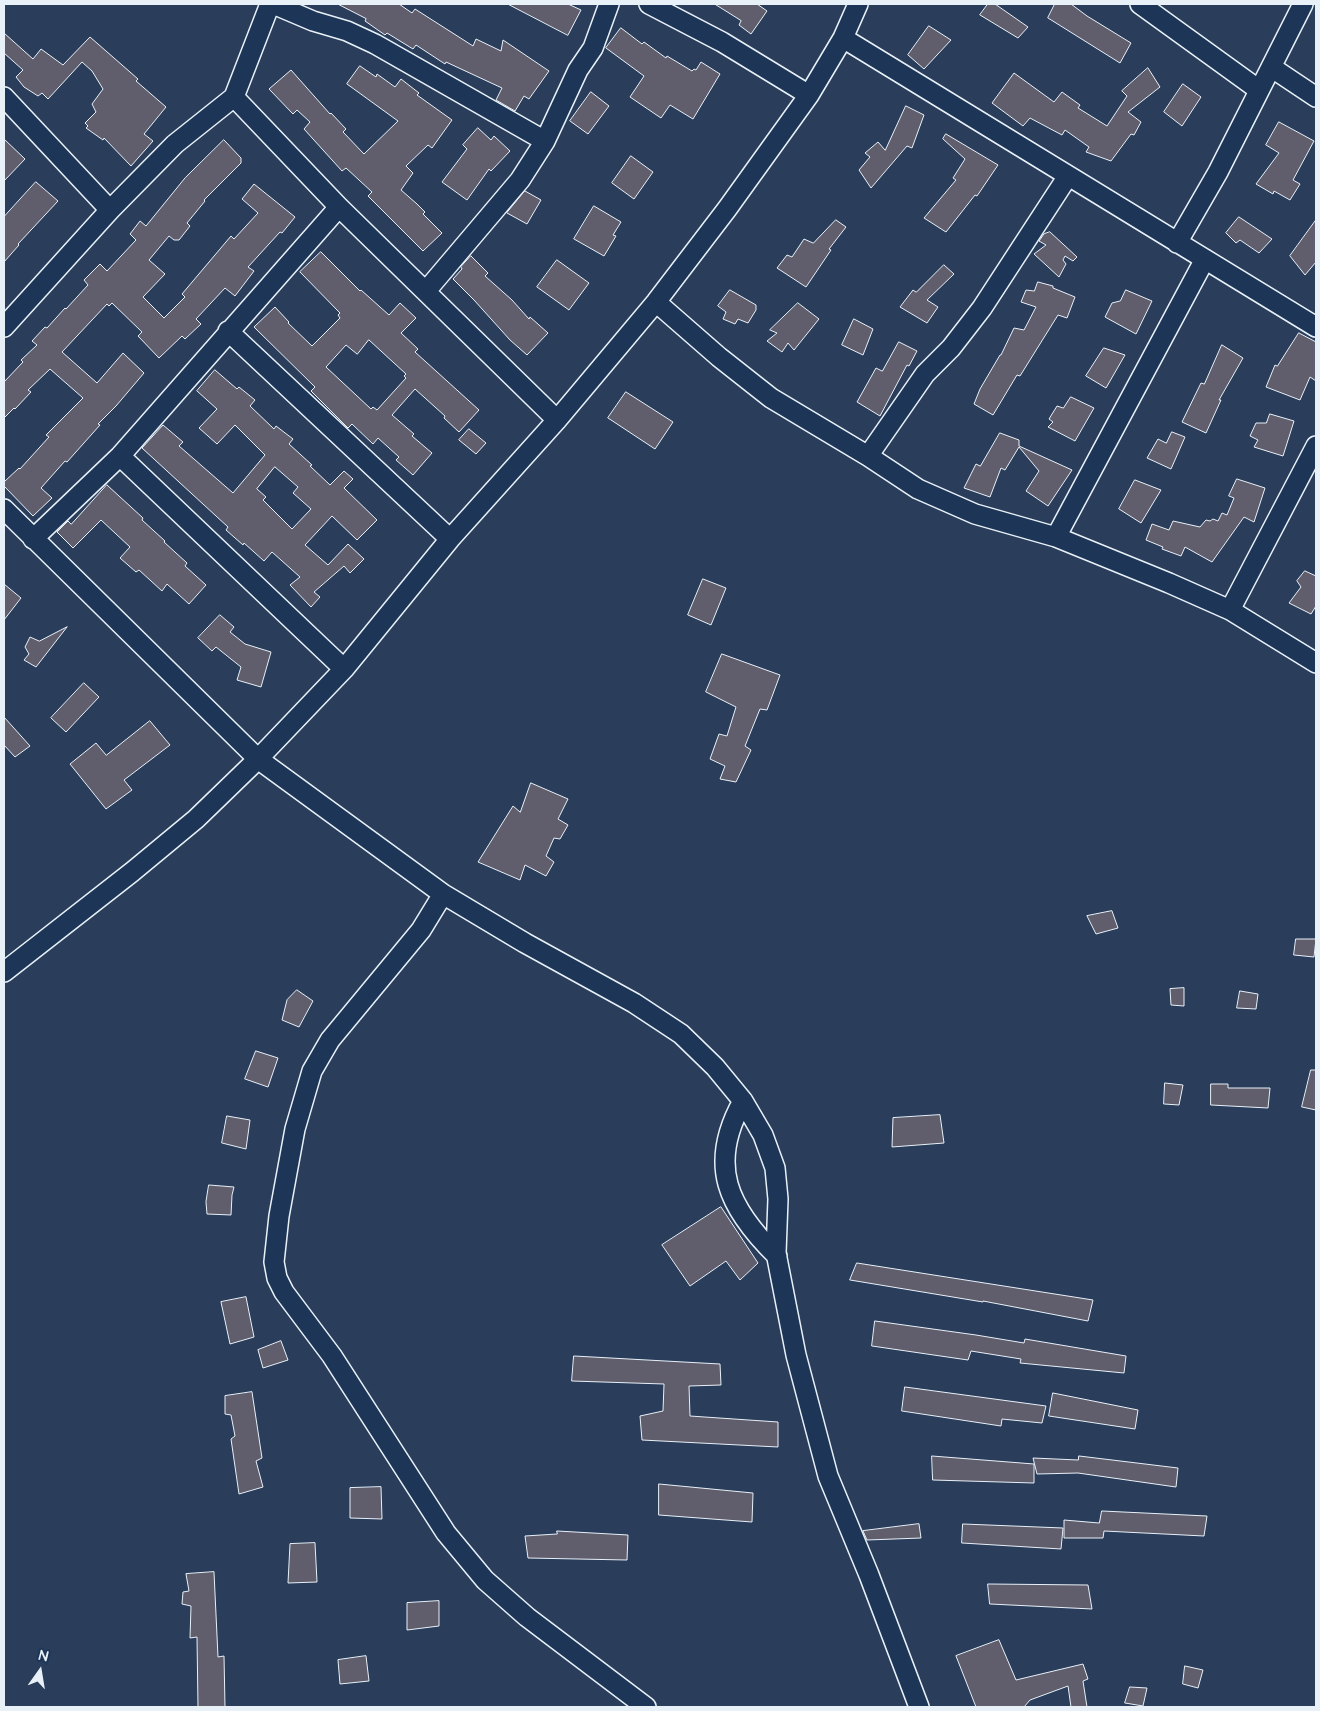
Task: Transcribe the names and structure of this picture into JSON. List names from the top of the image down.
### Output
{
  "north": "top"
}
